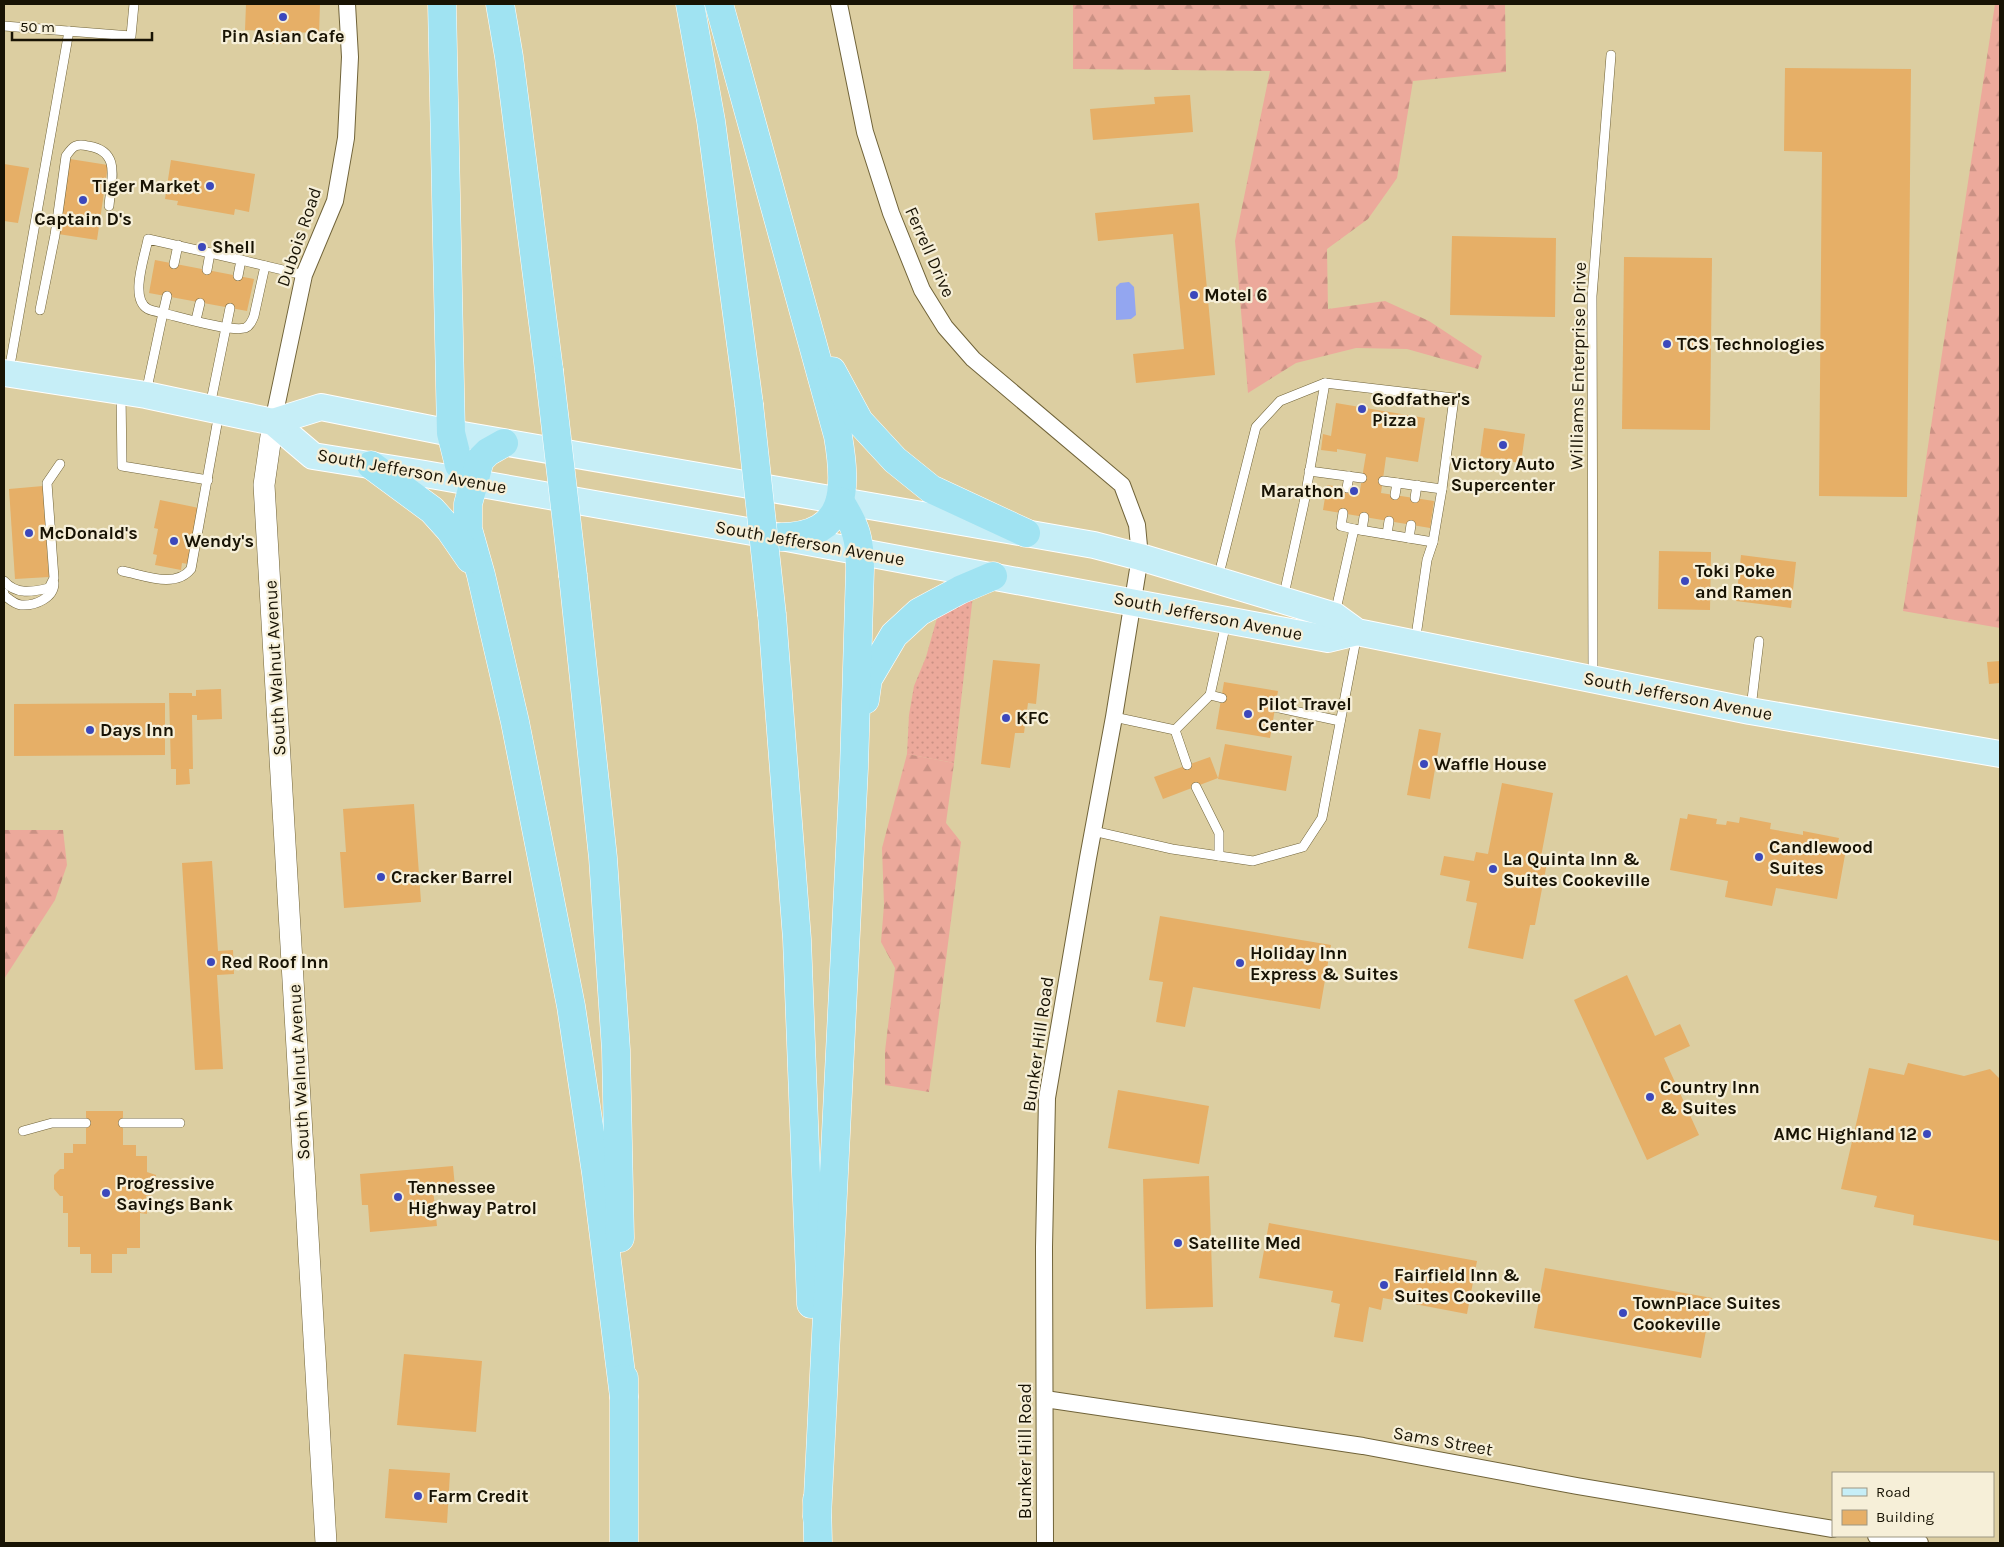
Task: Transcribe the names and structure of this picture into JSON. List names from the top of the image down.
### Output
{
  "streets": {
    "main road": ["South Jefferson Avenue"],
    "street": [
      "Dubois Road",
      "Ferrell Drive",
      "South Walnut Avenue",
      "Bunker Hill Road",
      "Sams Street"
    ],
    "lane": ["Williams Enterprise Drive"]
  },
  "crossings": [
    ["Dubois Road", "South Jefferson Avenue"],
    ["Dubois Road", "South Walnut Avenue"],
    ["Ferrell Drive", "South Jefferson Avenue"],
    ["Ferrell Drive", "Bunker Hill Road"],
    ["Williams Enterprise Drive", "South Jefferson Avenue"],
    ["South Jefferson Avenue", "South Walnut Avenue"],
    ["South Jefferson Avenue", "Bunker Hill Road"],
    ["Bunker Hill Road", "Sams Street"]
  ],
  "places": [
    "Pin Asian Cafe",
    "Tiger Market",
    "Captain D's",
    "Shell",
    "Motel 6",
    "TCS Technologies",
    "Godfather's Pizza",
    "Victory Auto Supercenter",
    "Marathon",
    "McDonald's",
    "Wendy's",
    "Toki Poke and Ramen",
    "Pilot Travel Center",
    "KFC",
    "Days Inn",
    "Waffle House",
    "Candlewood Suites",
    "La Quinta Inn & Suites Cookeville",
    "Cracker Barrel",
    "Red Roof Inn",
    "Holiday Inn Express & Suites",
    "Country Inn & Suites",
    "AMC Highland 12",
    "Progressive Savings Bank",
    "Tennessee Highway Patrol",
    "Satellite Med",
    "Fairfield Inn & Suites Cookeville",
    "TownPlace Suites Cookeville",
    "Farm Credit"
  ],
  "legend": ["Road", "Building"],
  "scale_bar": "50 m"
}
